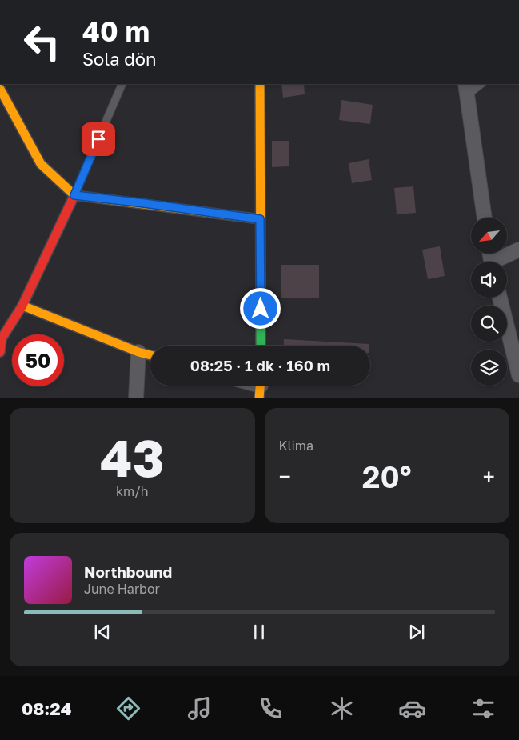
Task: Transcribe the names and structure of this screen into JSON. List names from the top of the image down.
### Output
{
  "north": "bottom left",
  "page": {
    "turn": ["40 m", "Sola dön"],
    "limit": "50",
    "trip": "08:25 · 1 dk · 160 m",
    "tile": [
      ["43", "km/h"],
      "Klima"
    ],
    "heat": ["−", "20°", "+"],
    "song": ["Northbound", "June Harbor"],
    "tabs": "08:24"
  }
}
